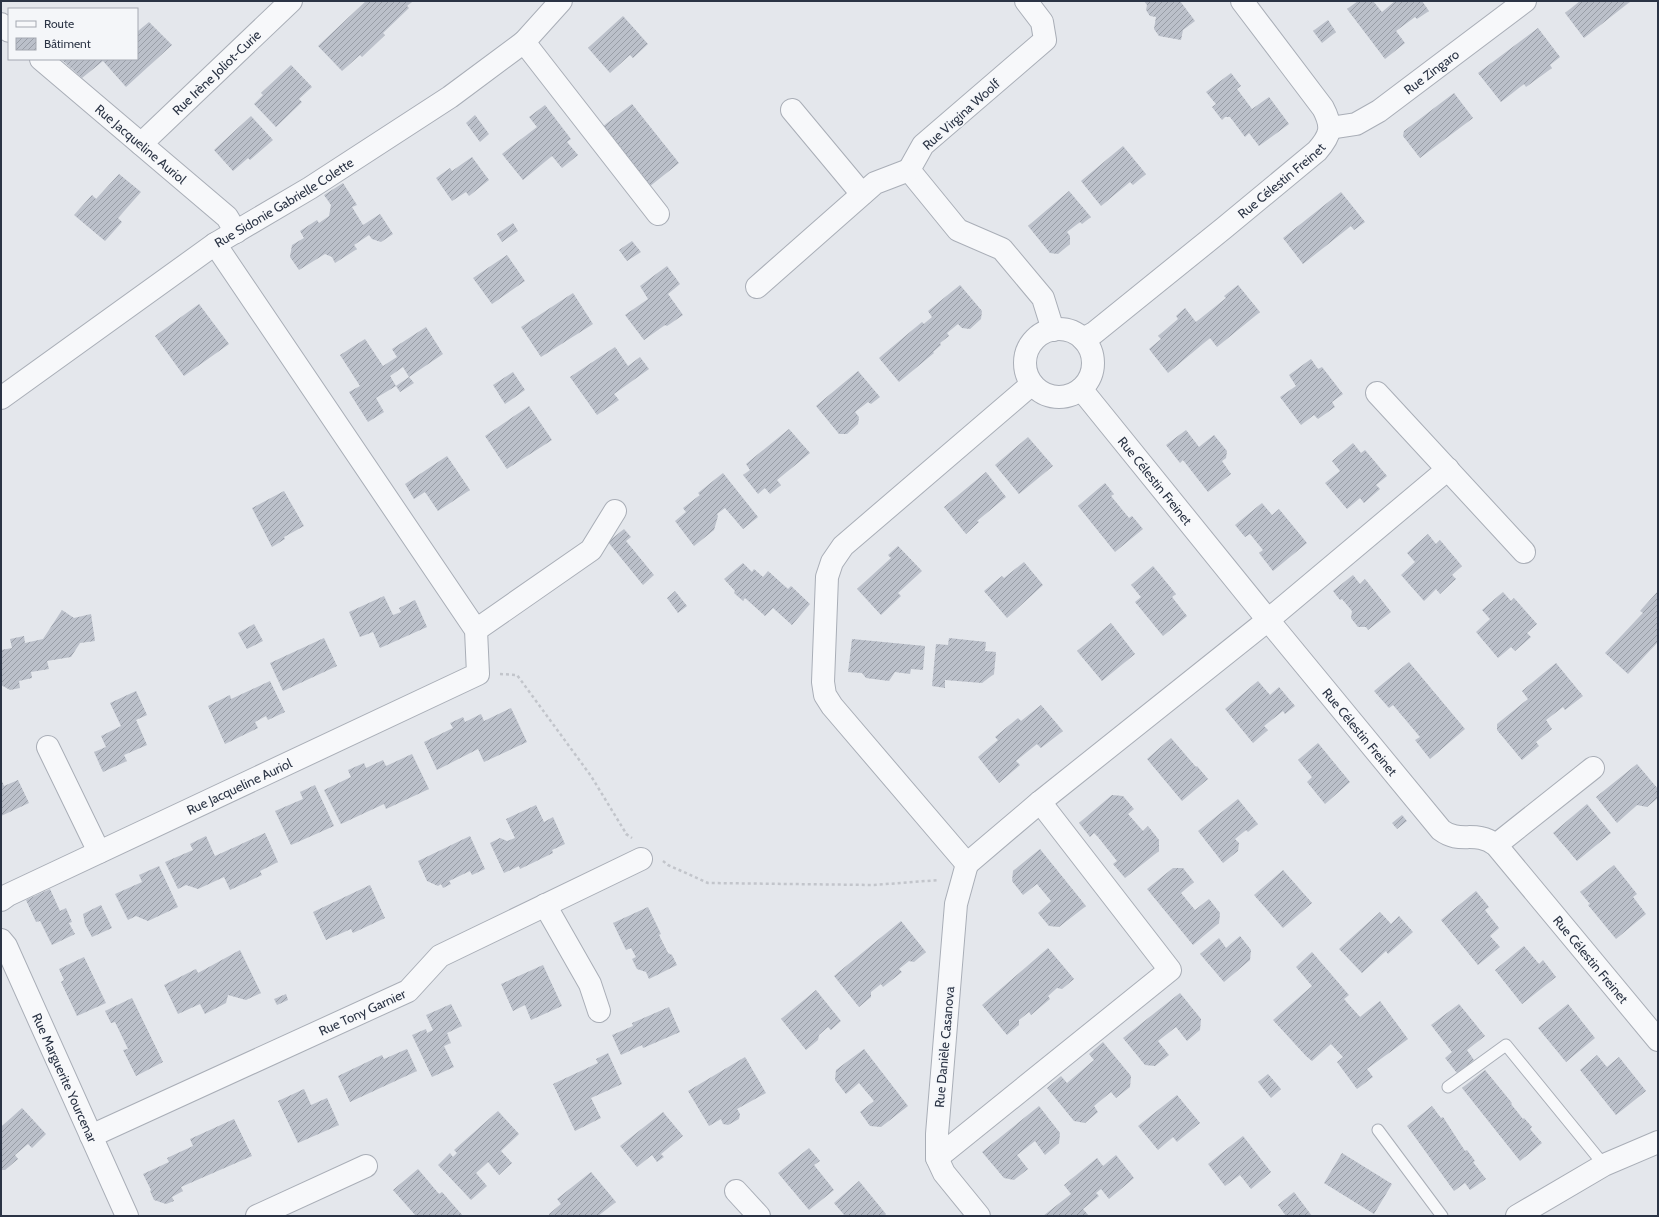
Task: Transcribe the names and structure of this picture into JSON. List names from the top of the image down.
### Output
{
  "streets": {
    "street": [
      "Rue Irène Joliot-Curie",
      "Rue Zingaro",
      "Rue Virgina Woolf",
      "Rue Jacqueline Auriol",
      "Rue Célestin Freinet",
      "Rue Sidonie Gabrielle Colette",
      "Rue Tony Garnier",
      "Rue Danièle Casanova",
      "Rue Marguerite Yourcenar"
    ]
  },
  "crossings": [
    ["Rue Irène Joliot-Curie", "Rue Jacqueline Auriol"],
    ["Rue Zingaro", "Rue Célestin Freinet"],
    ["Rue Jacqueline Auriol", "Rue Sidonie Gabrielle Colette"],
    ["Rue Tony Garnier", "Rue Marguerite Yourcenar"]
  ],
  "legend": ["Route", "Bâtiment"]
}
